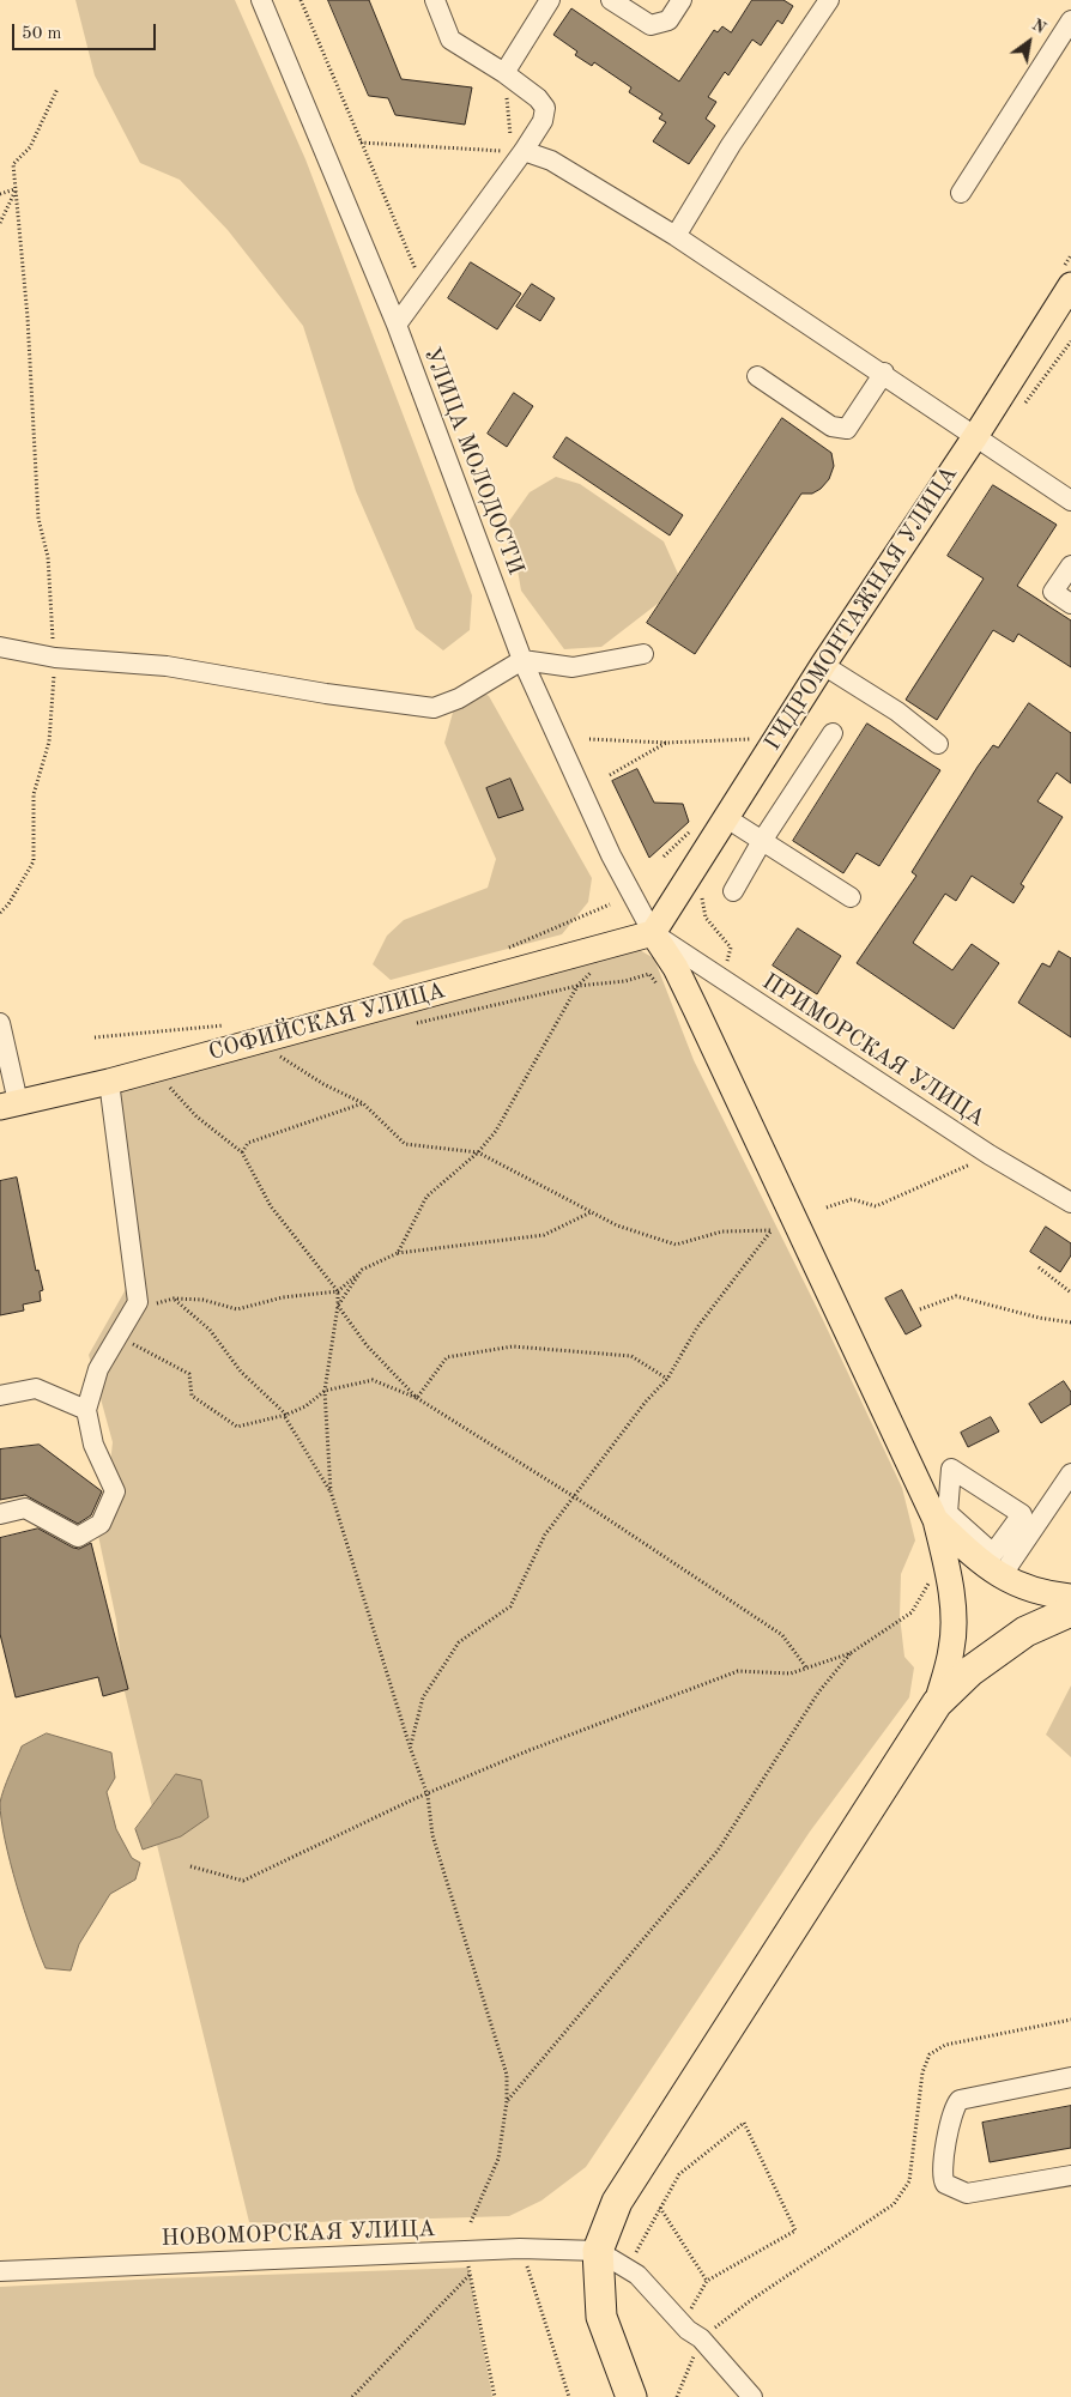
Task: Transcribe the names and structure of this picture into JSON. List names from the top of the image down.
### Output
{
  "streets": {
    "main road": ["ГИДРОМОНТАЖНАЯ УЛИЦА", "СОФИЙСКАЯ УЛИЦА"],
    "street": ["УЛИЦА МОЛОДОСТИ", "ПРИМОРСКАЯ УЛИЦА", "НОВОМОРСКАЯ УЛИЦА"]
  },
  "crossings": [
    ["УЛИЦА МОЛОДОСТИ", "ГИДРОМОНТАЖНАЯ УЛИЦА"],
    ["УЛИЦА МОЛОДОСТИ", "СОФИЙСКАЯ УЛИЦА"],
    ["УЛИЦА МОЛОДОСТИ", "ПРИМОРСКАЯ УЛИЦА"],
    ["ГИДРОМОНТАЖНАЯ УЛИЦА", "СОФИЙСКАЯ УЛИЦА"],
    ["ГИДРОМОНТАЖНАЯ УЛИЦА", "ПРИМОРСКАЯ УЛИЦА"],
    ["СОФИЙСКАЯ УЛИЦА", "ПРИМОРСКАЯ УЛИЦА"]
  ],
  "scale_bar": "50 m",
  "north": "top right"
}
